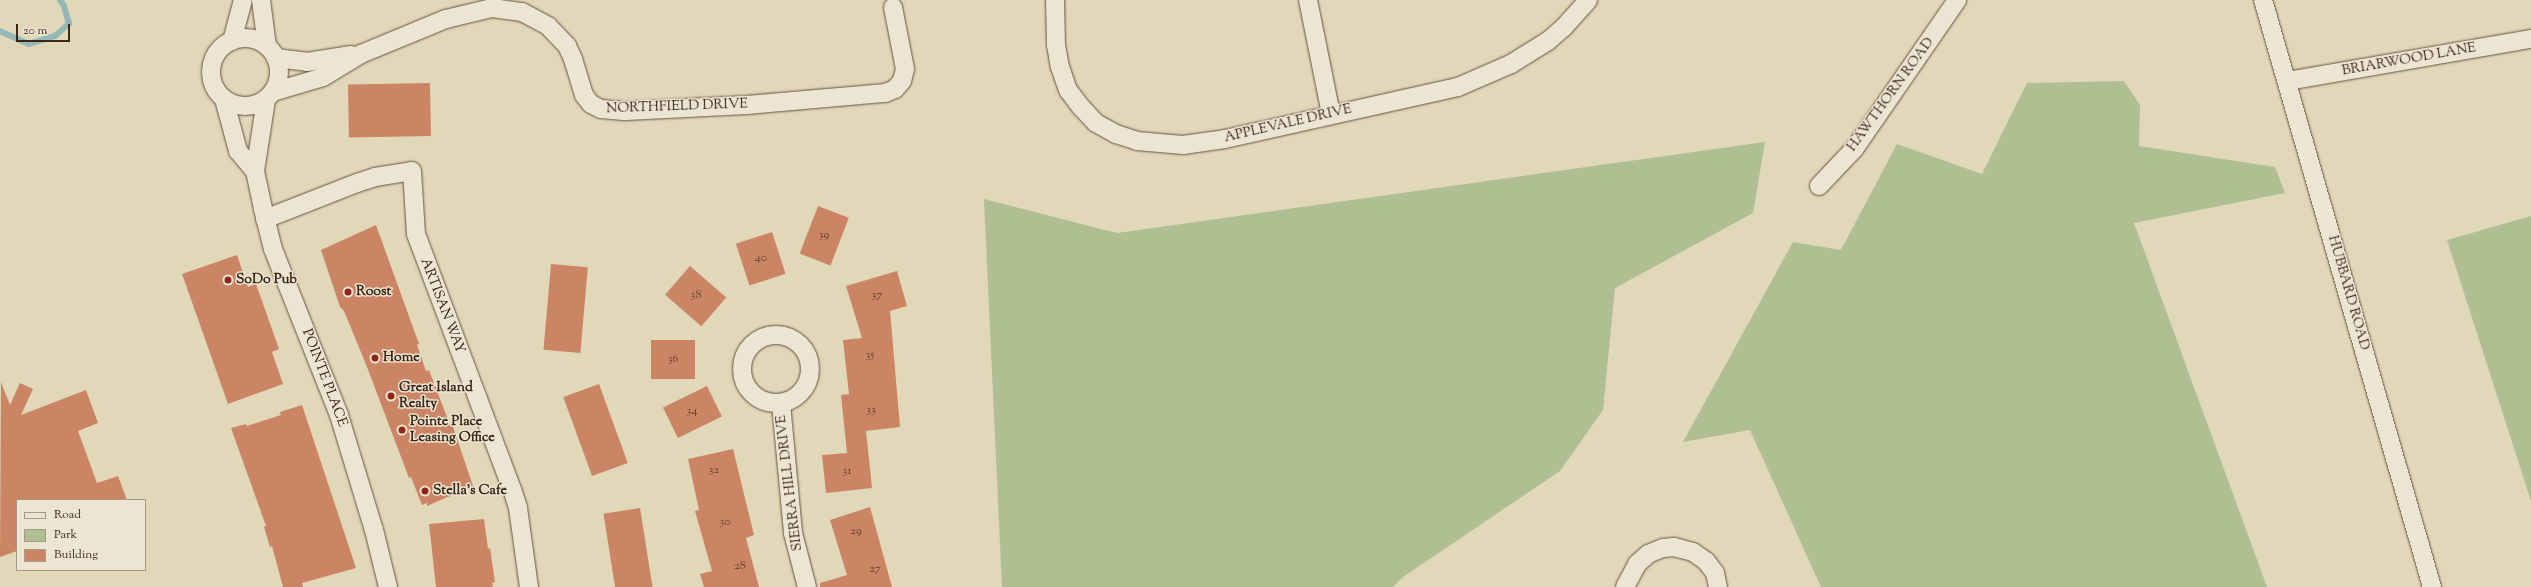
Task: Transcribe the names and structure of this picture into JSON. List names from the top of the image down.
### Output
{
  "streets": {
    "street": [
      "BRIARWOOD LANE",
      "HAWTHORN ROAD",
      "NORTHFIELD DRIVE",
      "APPLEVALE DRIVE",
      "HUBBARD ROAD",
      "ARTISAN WAY",
      "POINTE PLACE",
      "SIERRA HILL DRIVE"
    ]
  },
  "crossings": [
    ["BRIARWOOD LANE", "HUBBARD ROAD"],
    ["NORTHFIELD DRIVE", "POINTE PLACE"],
    ["ARTISAN WAY", "POINTE PLACE"]
  ],
  "places": [
    "SoDo Pub",
    "Roost",
    "Home",
    "Great Island Realty",
    "Pointe Place Leasing Office",
    "Stella's Cafe"
  ],
  "house_numbers": [
    "39",
    "40",
    "38",
    "37",
    "35",
    "36",
    "33",
    "34",
    "32",
    "31",
    "30",
    "29",
    "28",
    "27"
  ],
  "legend": ["Road", "Park", "Building"],
  "scale_bar": "20 m"
}
